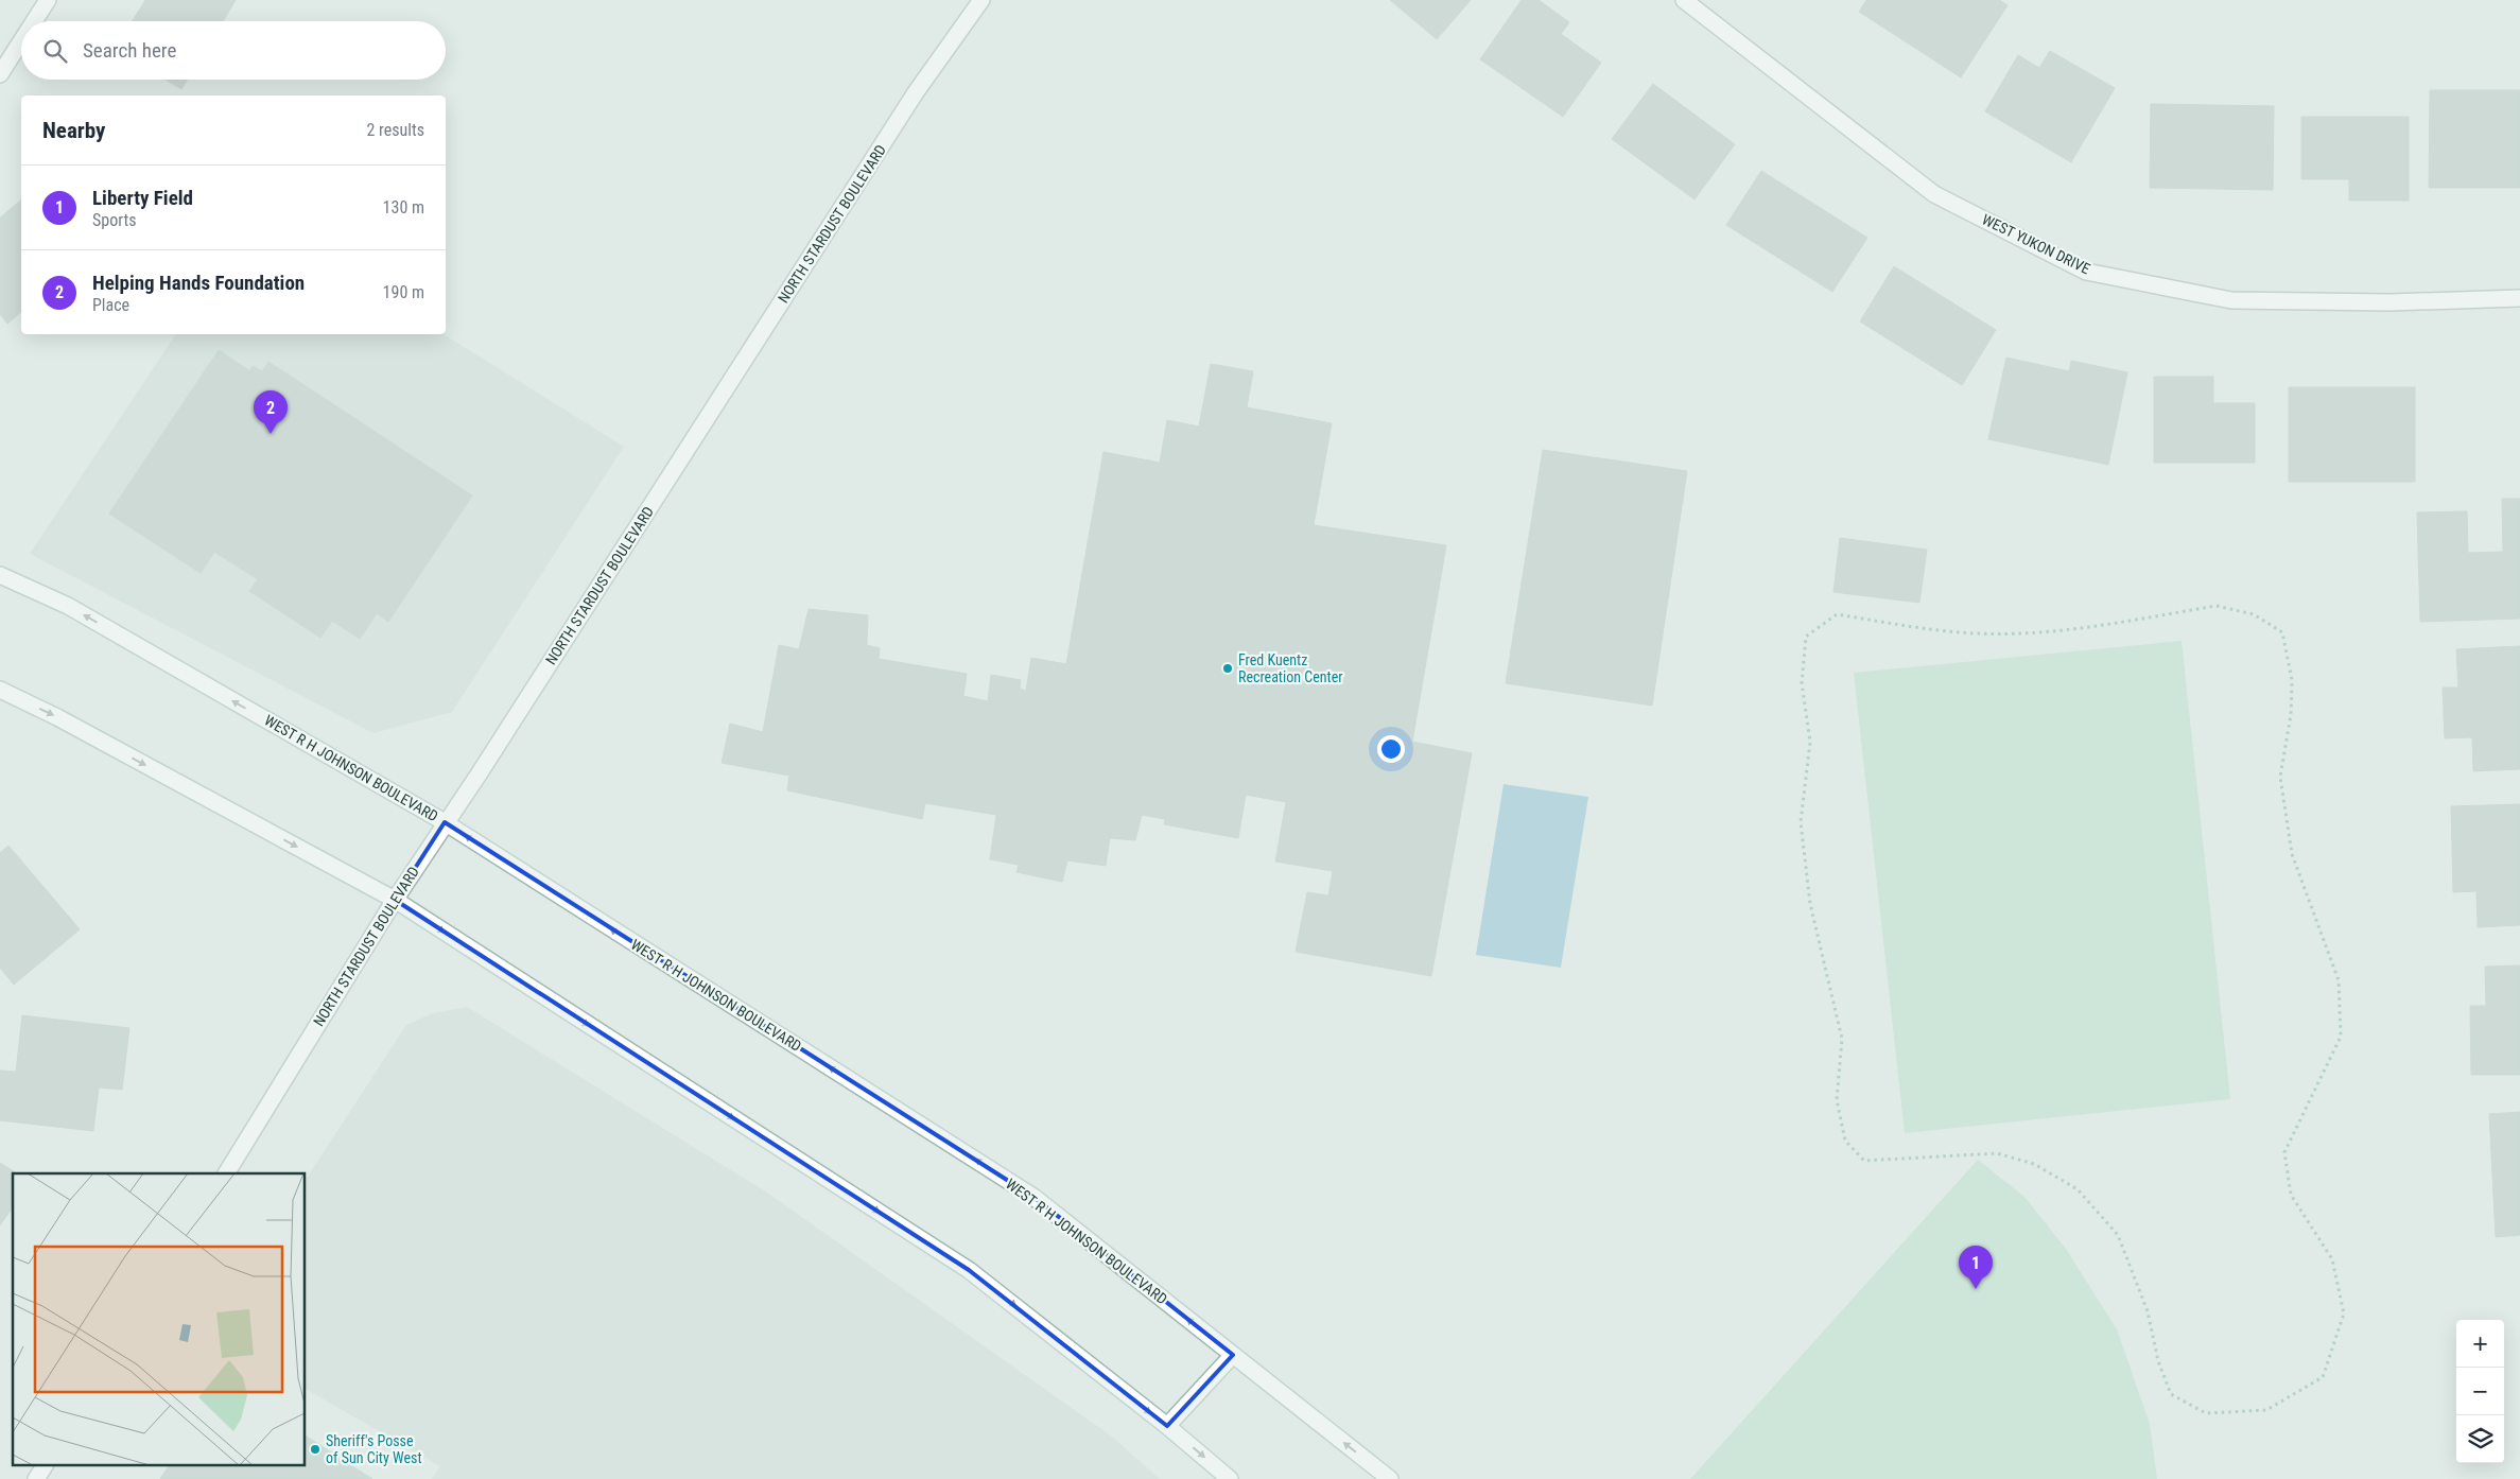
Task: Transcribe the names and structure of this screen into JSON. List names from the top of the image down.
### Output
{
  "streets": {
    "main road": ["NORTH STARDUST BOULEVARD", "WEST YUKON DRIVE", "WEST R H JOHNSON BOULEVARD"]
  },
  "crossings": [
    ["NORTH STARDUST BOULEVARD", "WEST R H JOHNSON BOULEVARD"]
  ],
  "places": ["Fred Kuentz Recreation Center", "Sheriff's Posse of Sun City West"],
  "page": {
    "search": "Search here",
    "heading": ["Nearby", "2 results"],
    "list": [
      {
        "mark": "1",
        "name": "Liberty Field",
        "note": "Sports",
        "value": "130 m"
      },
      {
        "mark": "2",
        "name": "Helping Hands Foundation",
        "note": "Place",
        "value": "190 m"
      }
    ],
    "pins": ["2", "1"],
    "map_buttons": ["+", "−"]
  }
}
